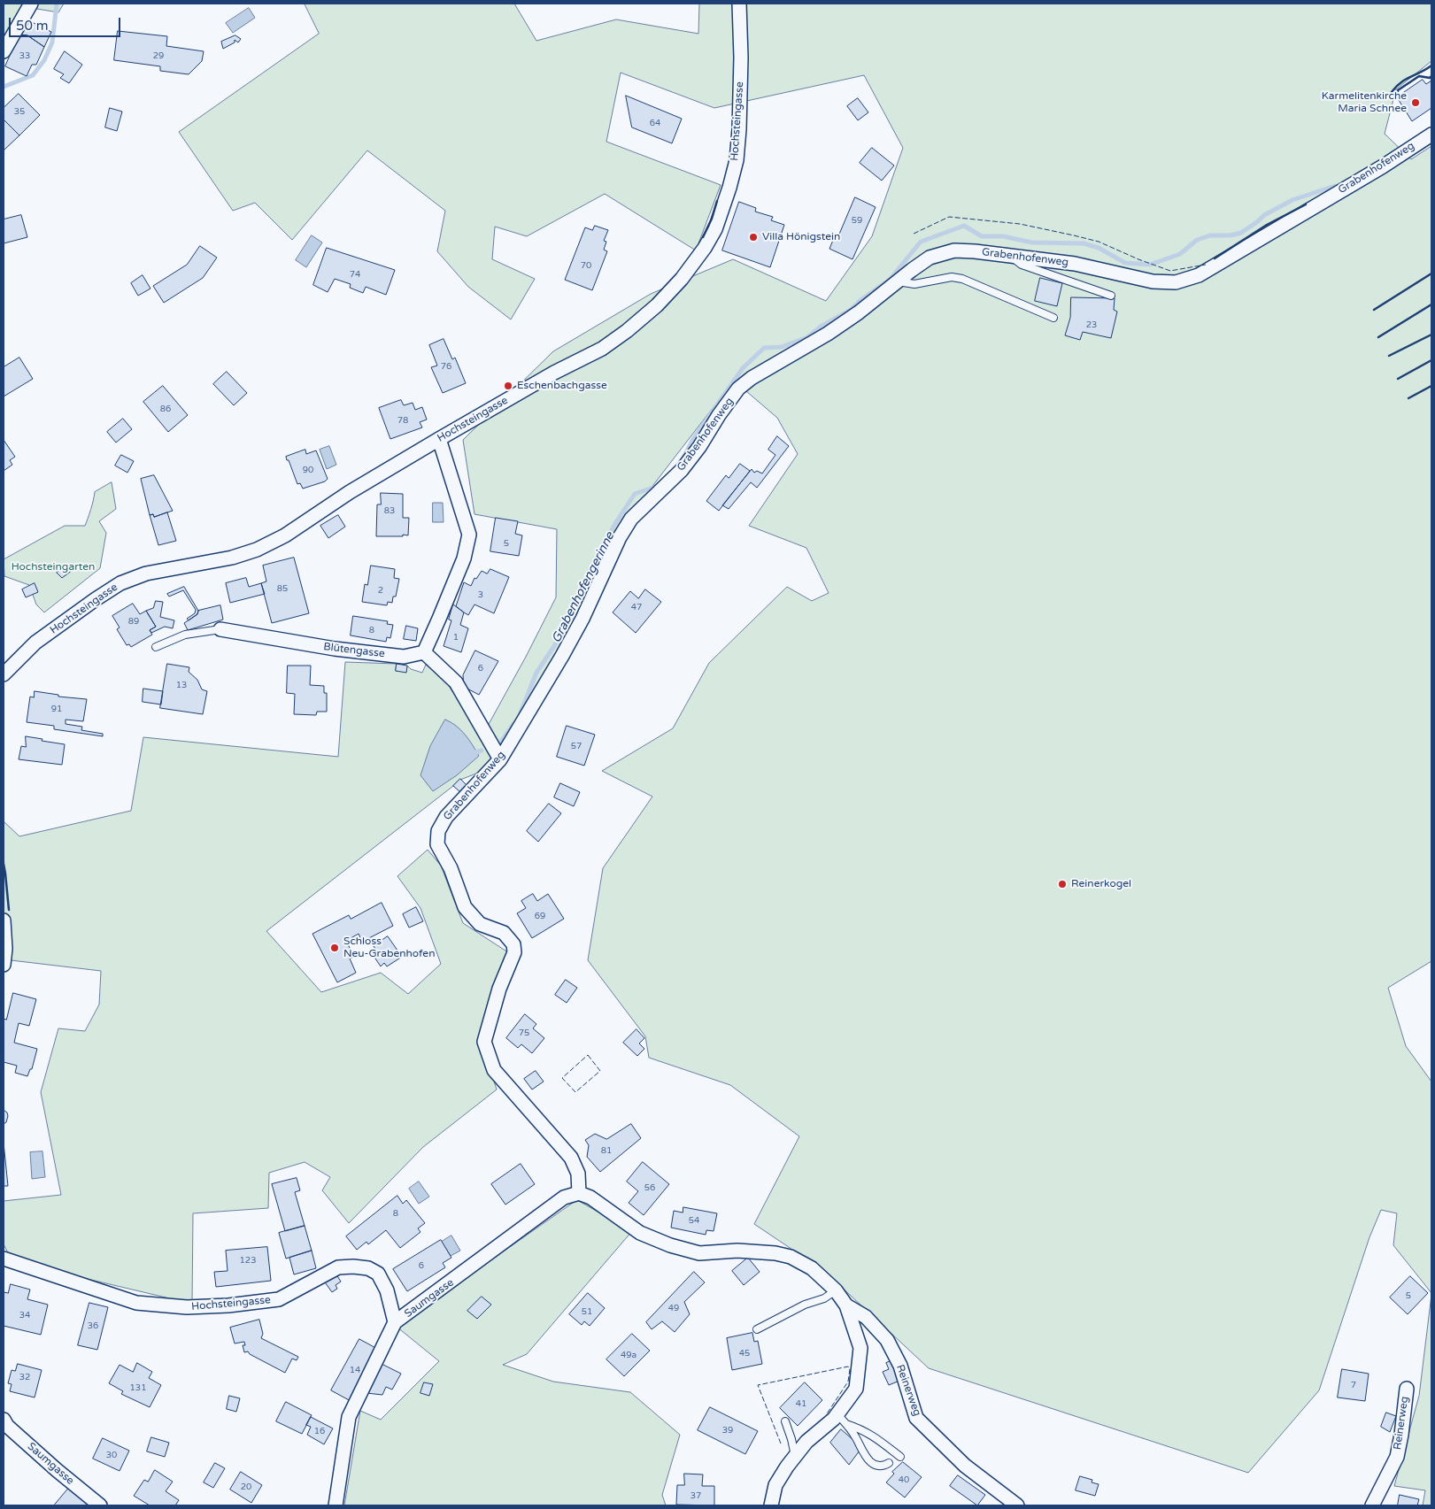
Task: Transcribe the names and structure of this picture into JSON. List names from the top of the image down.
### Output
{
  "streets": {
    "street": [
      "Hochsteingasse",
      "Grabenhofenweg",
      "Blütengasse",
      "Saumgasse",
      "Reinerweg"
    ]
  },
  "crossings": [
    ["Hochsteingasse", "Saumgasse"],
    ["Grabenhofenweg", "Saumgasse"]
  ],
  "water": ["Grabenhofengerinne"],
  "parks": ["Hochsteingarten"],
  "places": [
    "Karmelitenkirche Maria Schnee",
    "Villa Hönigstein",
    "Eschenbachgasse",
    "Reinerkogel",
    "Schloss Neu-Grabenhofen"
  ],
  "house_numbers": [
    "33",
    "29",
    "35",
    "64",
    "59",
    "70",
    "74",
    "23",
    "76",
    "86",
    "78",
    "90",
    "83",
    "5",
    "85",
    "2",
    "3",
    "47",
    "89",
    "8",
    "1",
    "6",
    "13",
    "91",
    "57",
    "69",
    "75",
    "81",
    "56",
    "8",
    "54",
    "123",
    "6",
    "5",
    "49",
    "51",
    "34",
    "36",
    "45",
    "49a",
    "14",
    "32",
    "7",
    "131",
    "41",
    "39",
    "16",
    "30",
    "40",
    "20",
    "37"
  ],
  "scale_bar": "50 m"
}
